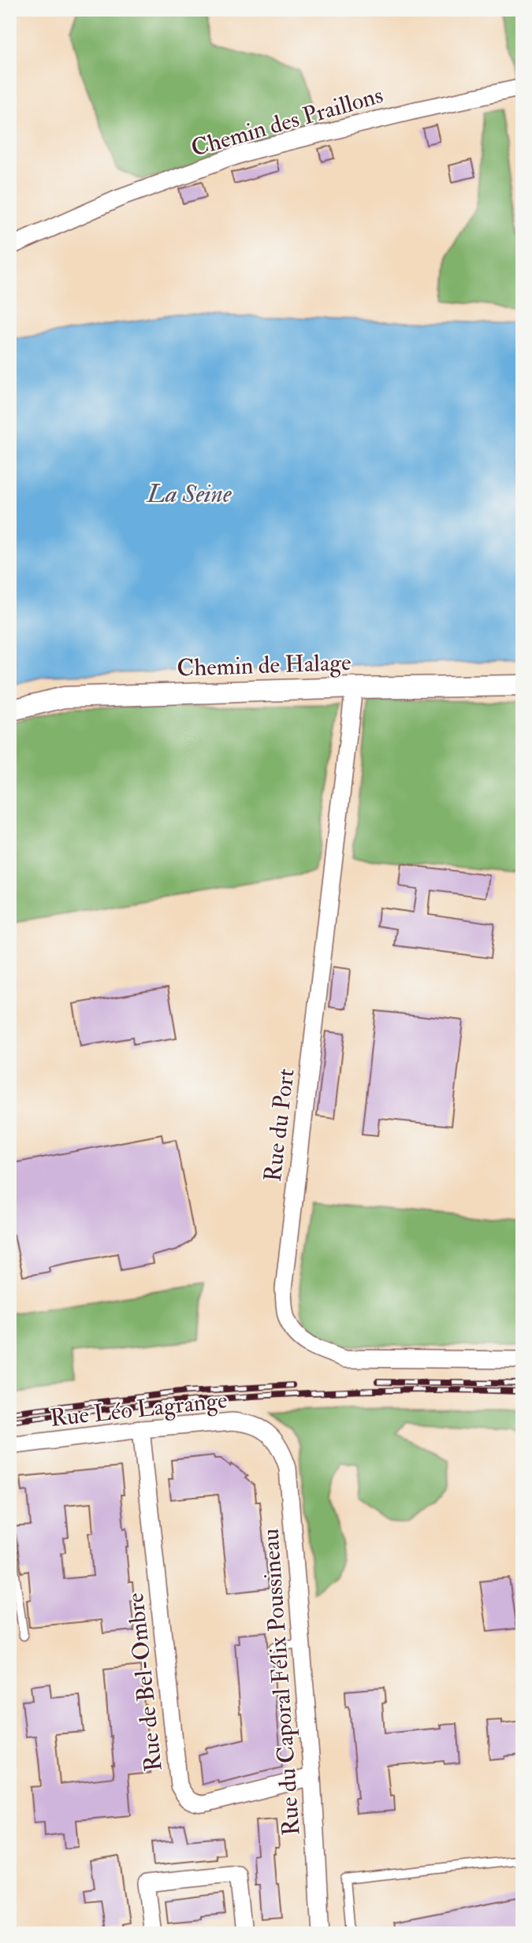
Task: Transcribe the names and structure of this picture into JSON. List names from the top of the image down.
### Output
{
  "streets": {
    "street": [
      "Chemin des Praillons",
      "Chemin de Halage",
      "Rue du Port",
      "Rue Léo Lagrange",
      "Rue de Bel-Ombre",
      "Rue du Caporal Félix Poussineau"
    ]
  },
  "crossings": [
    ["Chemin de Halage", "Rue du Port"],
    ["Rue Léo Lagrange", "Rue de Bel-Ombre"],
    ["Rue Léo Lagrange", "Rue du Caporal Félix Poussineau"],
    ["Rue de Bel-Ombre", "Rue du Caporal Félix Poussineau"]
  ],
  "water": ["La Seine"]
}
